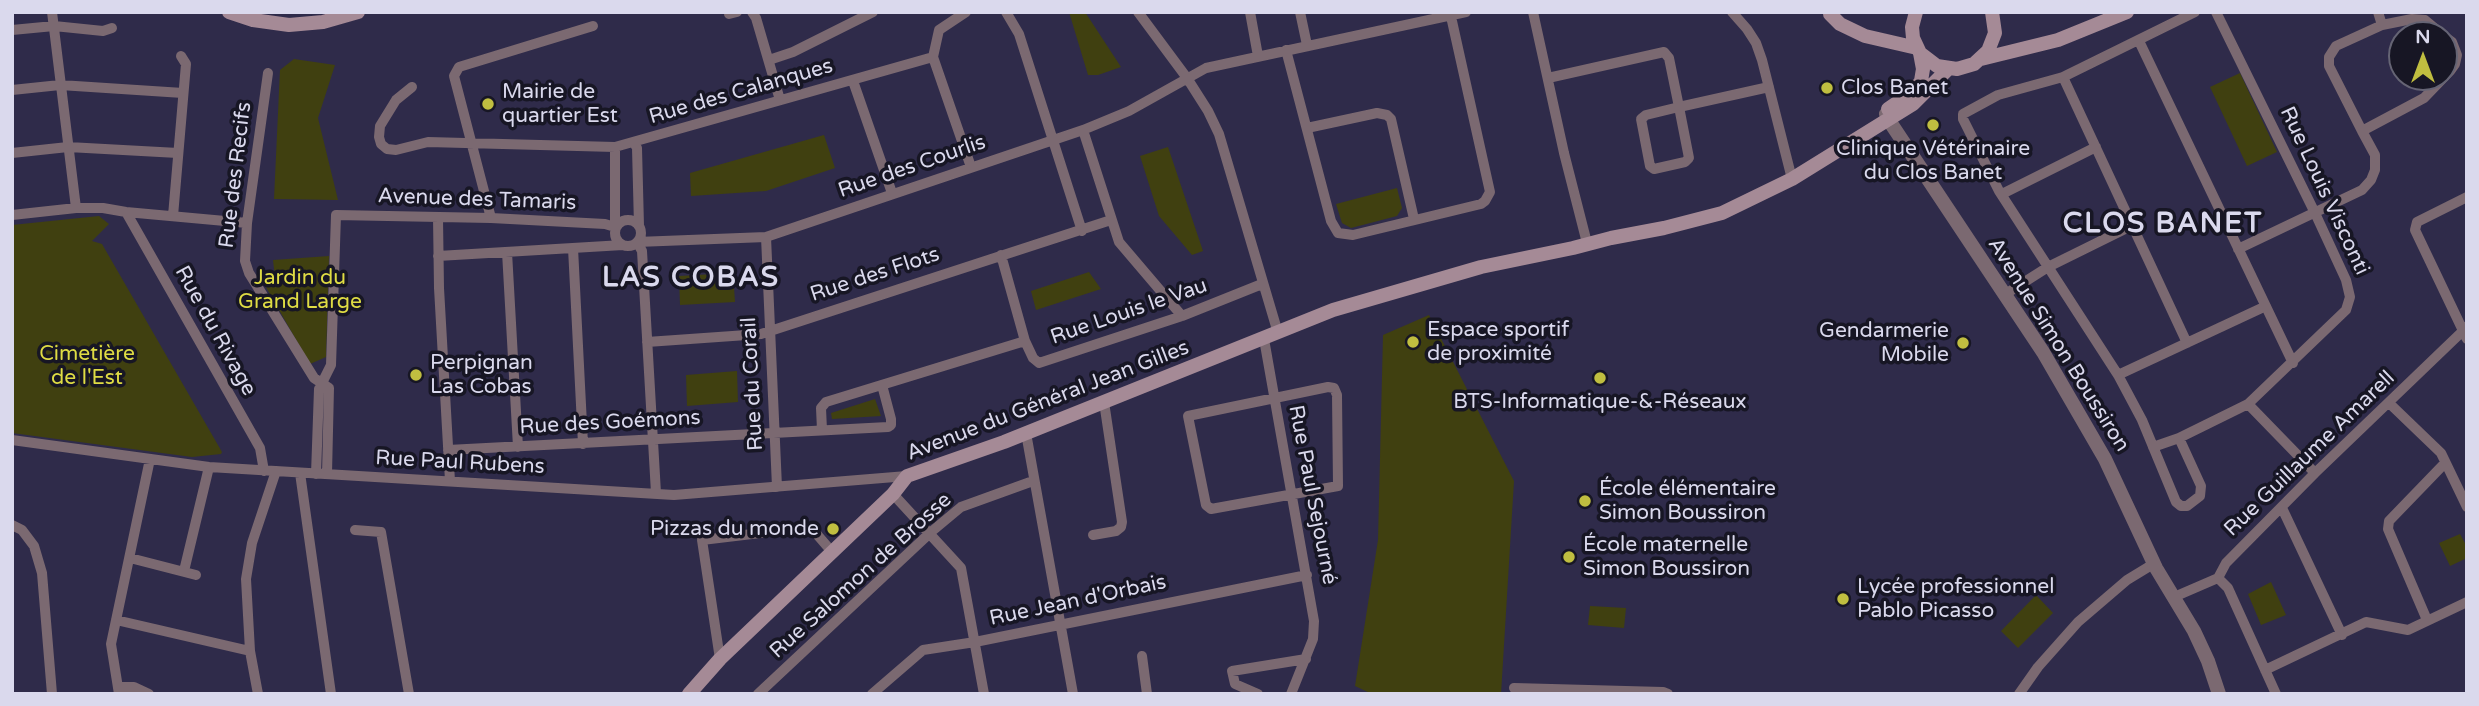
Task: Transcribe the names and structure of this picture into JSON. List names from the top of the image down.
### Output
{
  "streets": {
    "main road": ["Avenue du Général Jean Gilles"],
    "street": [
      "Rue des Calanques",
      "Rue des Courlis",
      "Rue des Recifs",
      "Rue Louis Visconti",
      "Avenue des Tamaris",
      "Rue des Flots",
      "Rue Louis le Vau",
      "Rue du Rivage",
      "Avenue Simon Boussiron",
      "Rue du Corail",
      "Rue des Goémons",
      "Rue Guillaume Amarell",
      "Rue Paul Rubens",
      "Rue Paul Sejourné",
      "Rue Salomon de Brosse",
      "Rue Jean d'Orbais"
    ]
  },
  "crossings": [
    ["Rue des Courlis", "Avenue des Tamaris"],
    ["Rue des Courlis", "Rue du Corail"],
    ["Rue des Recifs", "Avenue des Tamaris"],
    ["Rue des Flots", "Rue Louis le Vau"],
    ["Rue des Flots", "Rue du Corail"],
    ["Rue du Rivage", "Rue Paul Rubens"],
    ["Avenue Simon Boussiron", "Avenue du Général Jean Gilles"],
    ["Rue du Corail", "Rue des Goémons"],
    ["Rue du Corail", "Rue Paul Rubens"],
    ["Avenue du Général Jean Gilles", "Rue Paul Rubens"],
    ["Avenue du Général Jean Gilles", "Rue Paul Sejourné"],
    ["Rue Paul Sejourné", "Rue Jean d'Orbais"]
  ],
  "districts": ["CLOS BANET", "LAS COBAS"],
  "parks": ["Jardin du Grand Large", "Cimetière de l'Est"],
  "places": [
    "Clos Banet",
    "Mairie de quartier Est",
    "Clinique Vétérinaire du Clos Banet",
    "Espace sportif de proximité",
    "Gendarmerie Mobile",
    "Perpignan Las Cobas",
    "BTS-Informatique-&-Réseaux",
    "École élémentaire Simon Boussiron",
    "Pizzas du monde",
    "École maternelle Simon Boussiron",
    "Lycée professionnel Pablo Picasso"
  ],
  "north": "top"
}
